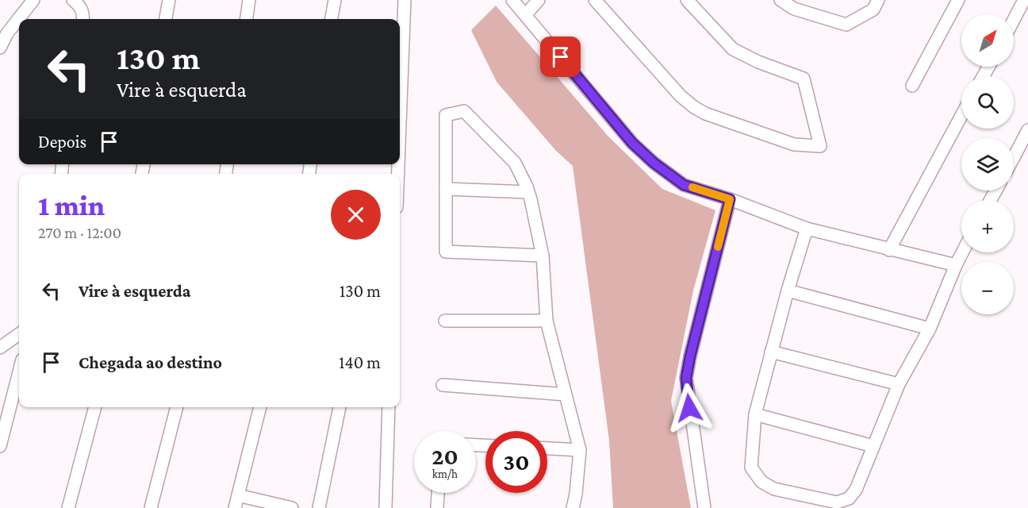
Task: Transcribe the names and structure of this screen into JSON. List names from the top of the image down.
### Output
{
  "north": "top right",
  "page": {
    "map_buttons": ["+", "−"],
    "turn": ["130 m", "Vire à esquerda"],
    "then": "Depois",
    "heading": ["1 min", "270 m · 12:00"],
    "list": [
      {
        "name": "Vire à esquerda",
        "value": "130 m"
      },
      {
        "name": "Chegada ao destino",
        "value": "140 m"
      }
    ],
    "speed": "20 km/h",
    "limit": "30"
  }
}
